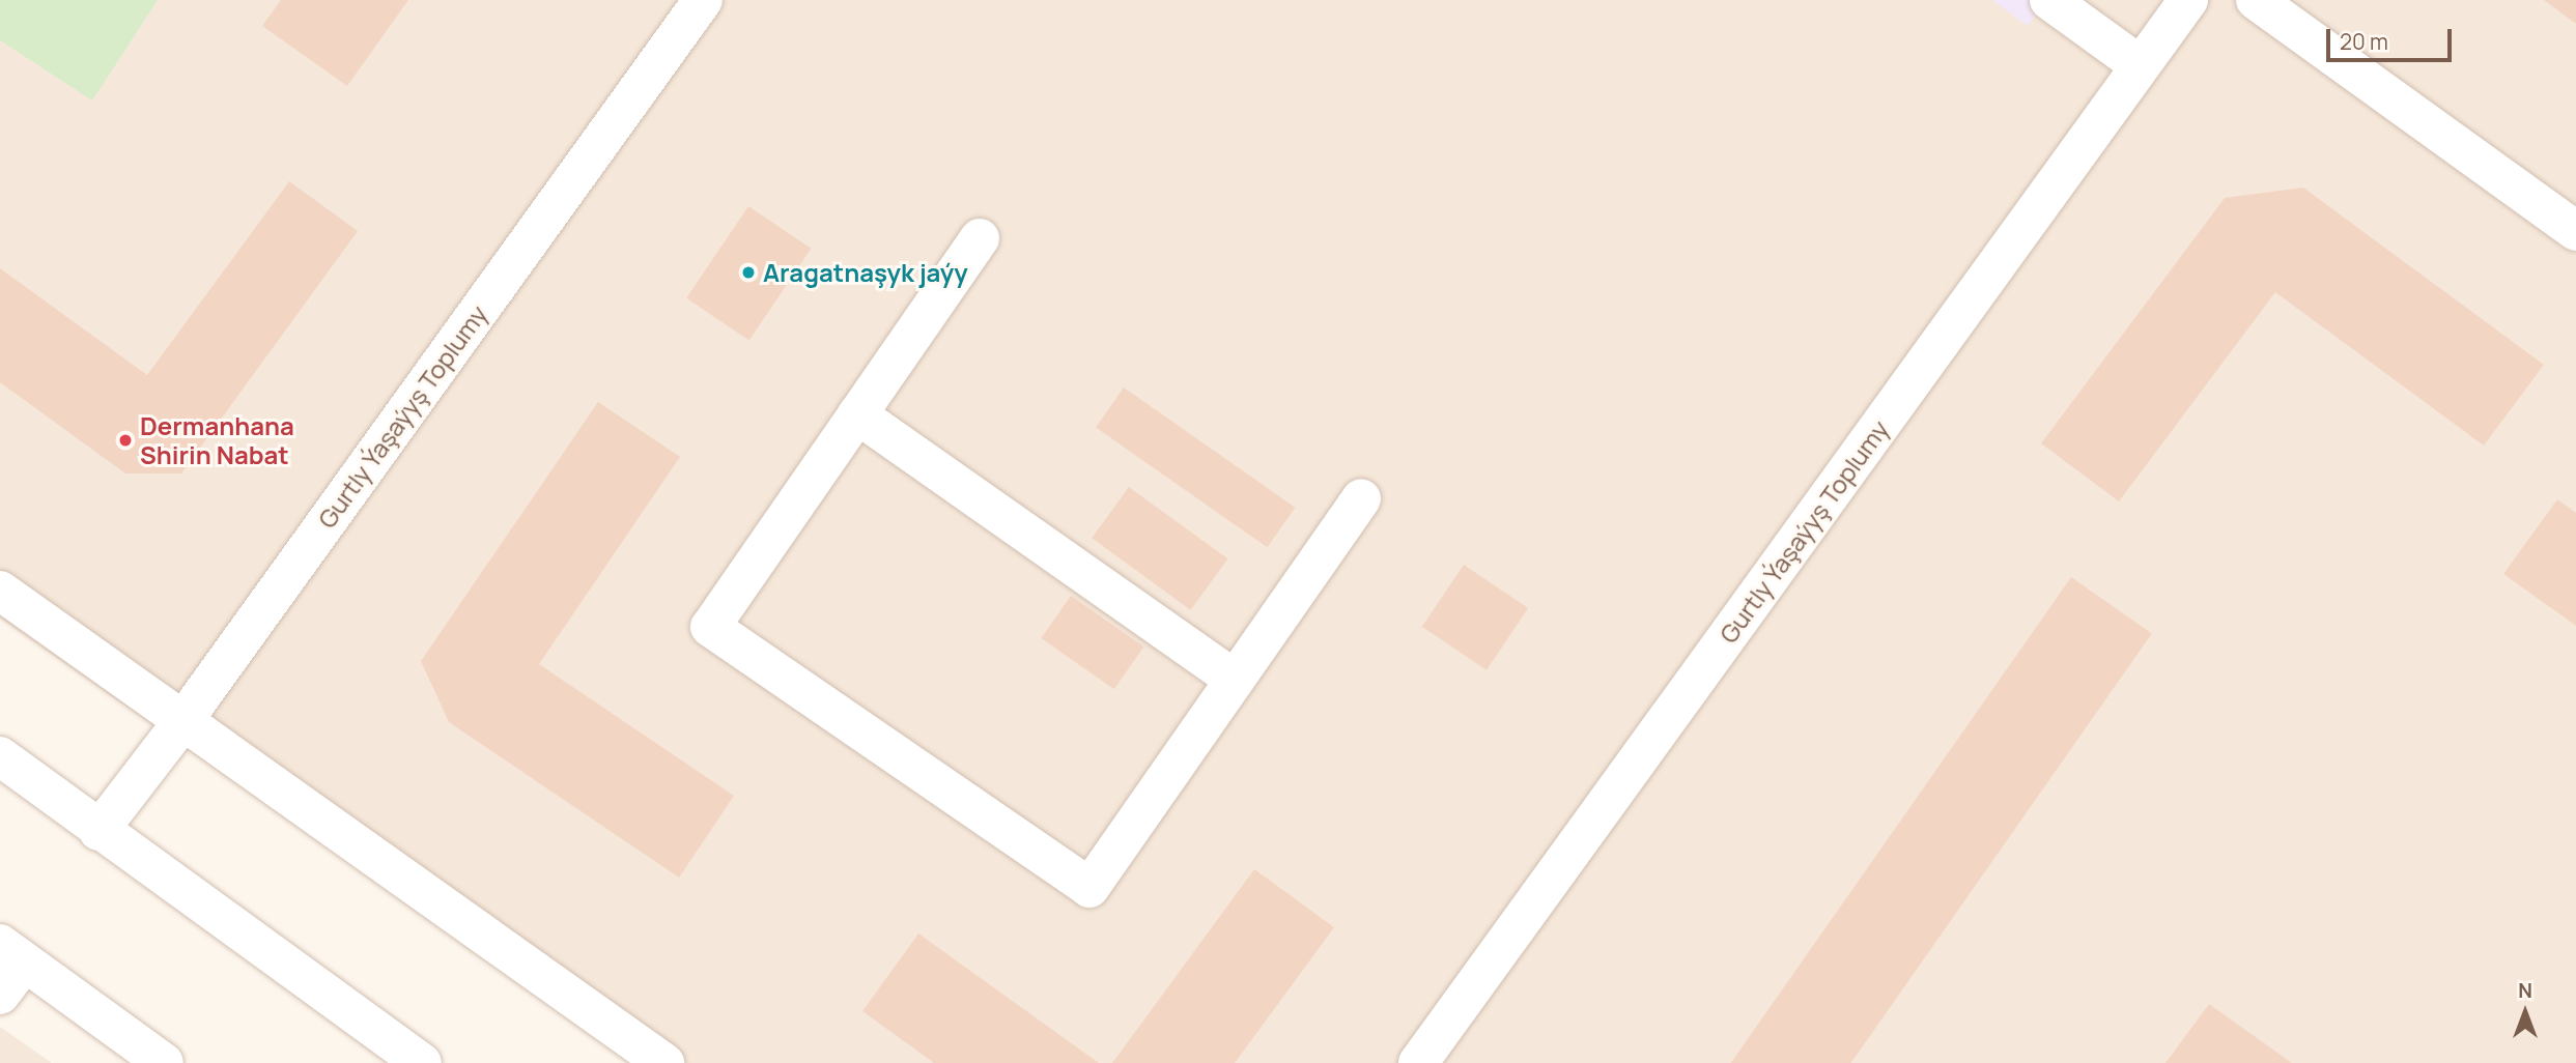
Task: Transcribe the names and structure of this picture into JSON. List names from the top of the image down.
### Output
{
  "streets": {
    "street": ["Gurtly Ýaşaýyş Toplumy"]
  },
  "places": ["Aragatnaşyk jaýy", "Dermanhana Shirin Nabat"],
  "scale_bar": "20 m",
  "north": "top"
}
